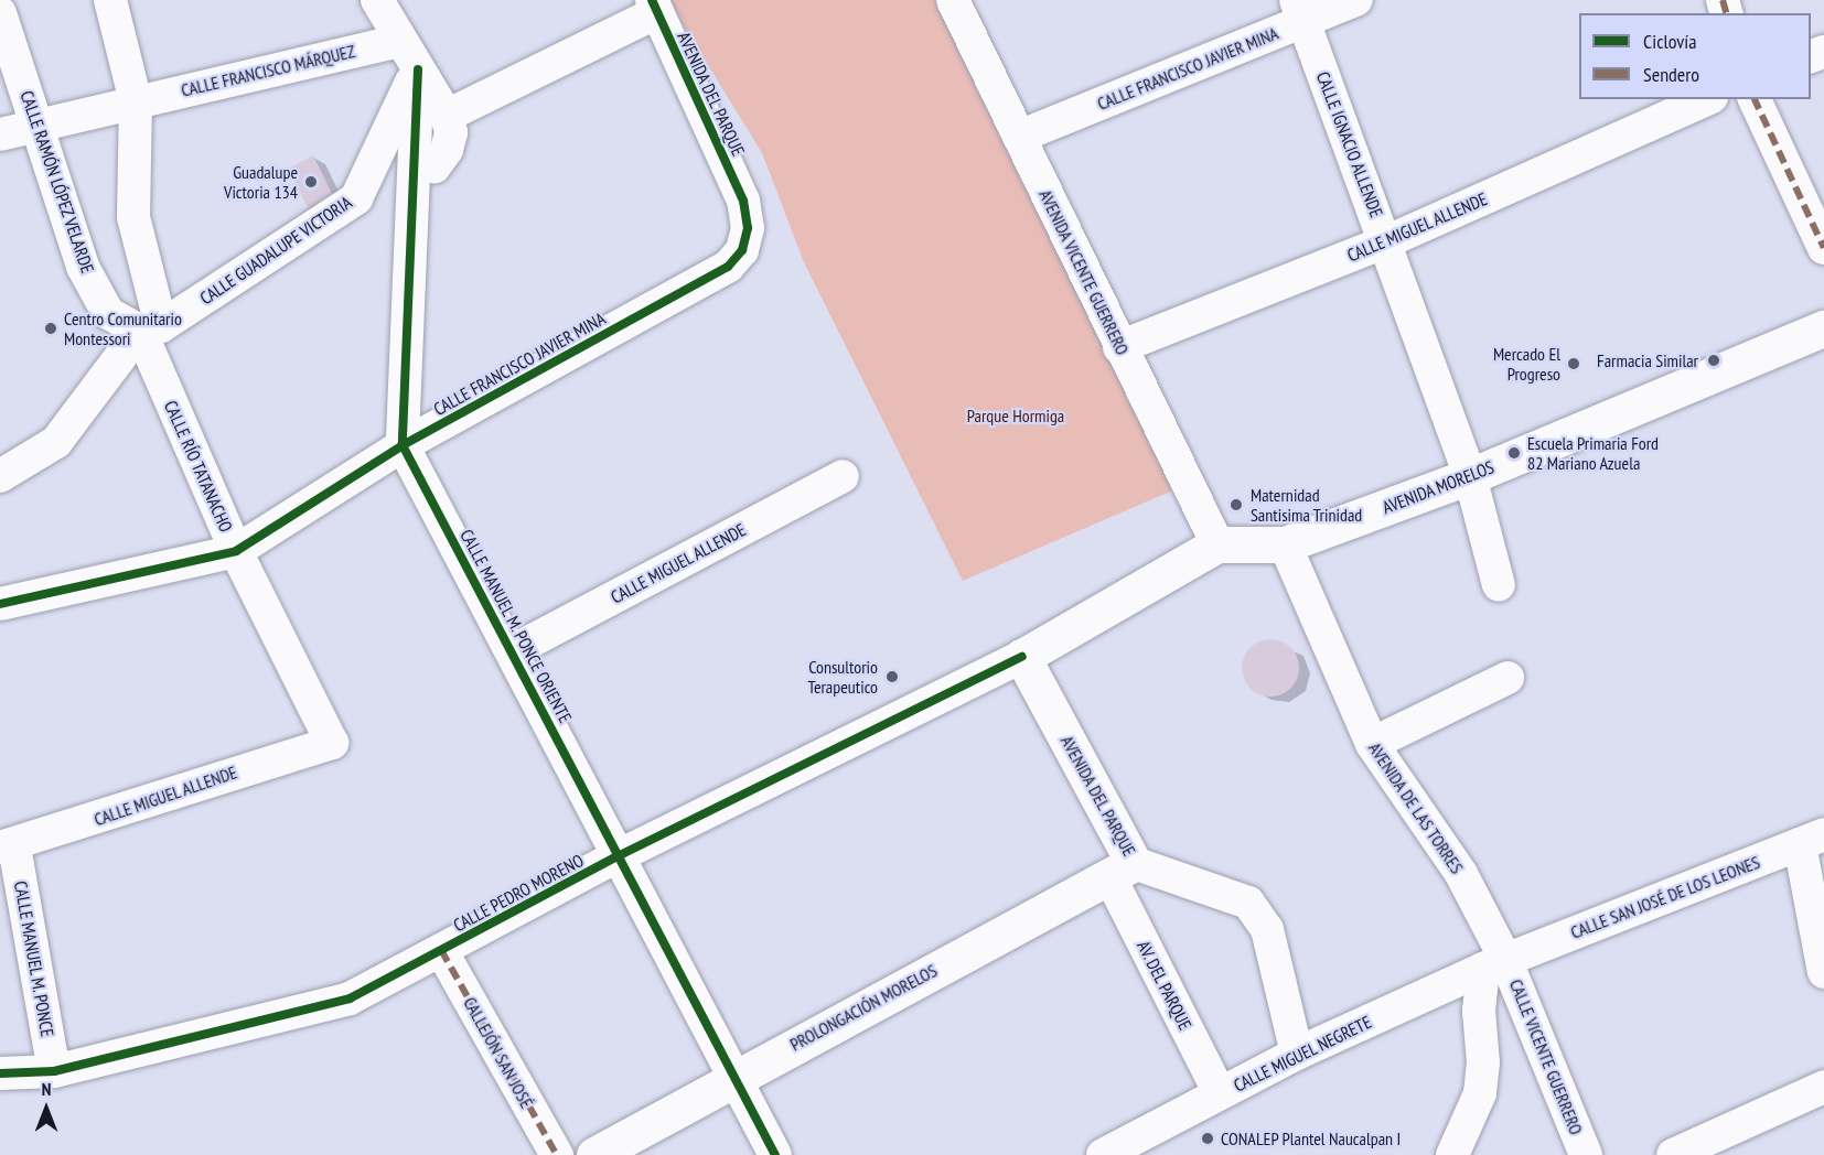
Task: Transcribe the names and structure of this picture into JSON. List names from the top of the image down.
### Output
{
  "streets": {
    "main road": ["AVENIDA DEL PARQUE", "AVENIDA MORELOS", "PROLONGACIÓN MORELOS"],
    "street": [
      "CALLE FRANCISCO JAVIER MINA",
      "CALLE FRANCISCO MÁRQUEZ",
      "CALLE IGNACIO ALLENDE",
      "CALLE RAMÓN LÓPEZ VELARDE",
      "CALLE MIGUEL ALLENDE",
      "CALLE GUADALUPE VICTORIA",
      "AVENIDA VICENTE GUERRERO",
      "CALLE RÍO TATANACHO",
      "CALLE MANUEL M. PONCE ORIENTE",
      "AVENIDA DE LAS TORRES",
      "CALLE PEDRO MORENO",
      "CALLE SAN JOSÉ DE LOS LEONES",
      "CALLE MANUEL M. PONCE",
      "AV. DEL PARQUE",
      "CALLEJÓN SAN JOSÉ",
      "CALLE MIGUEL NEGRETE",
      "CALLE VICENTE GUERRERO"
    ]
  },
  "crossings": [
    ["CALLE FRANCISCO JAVIER MINA", "AVENIDA DEL PARQUE"],
    ["CALLE FRANCISCO JAVIER MINA", "CALLE IGNACIO ALLENDE"],
    ["CALLE FRANCISCO JAVIER MINA", "AVENIDA VICENTE GUERRERO"],
    ["CALLE FRANCISCO JAVIER MINA", "CALLE RÍO TATANACHO"],
    ["CALLE FRANCISCO JAVIER MINA", "CALLE MANUEL M. PONCE ORIENTE"],
    ["CALLE FRANCISCO MÁRQUEZ", "CALLE RAMÓN LÓPEZ VELARDE"],
    ["CALLE FRANCISCO MÁRQUEZ", "CALLE RÍO TATANACHO"],
    ["AVENIDA DEL PARQUE", "CALLE PEDRO MORENO"],
    ["AVENIDA DEL PARQUE", "AV. DEL PARQUE"],
    ["AVENIDA DEL PARQUE", "PROLONGACIÓN MORELOS"],
    ["AVENIDA DEL PARQUE", "CALLE MIGUEL NEGRETE"],
    ["CALLE IGNACIO ALLENDE", "CALLE MIGUEL ALLENDE"],
    ["CALLE IGNACIO ALLENDE", "AVENIDA MORELOS"],
    ["CALLE RAMÓN LÓPEZ VELARDE", "CALLE GUADALUPE VICTORIA"],
    ["CALLE RAMÓN LÓPEZ VELARDE", "CALLE RÍO TATANACHO"],
    ["CALLE MIGUEL ALLENDE", "AVENIDA VICENTE GUERRERO"],
    ["CALLE MIGUEL ALLENDE", "CALLE RÍO TATANACHO"],
    ["CALLE MIGUEL ALLENDE", "CALLE MANUEL M. PONCE ORIENTE"],
    ["CALLE MIGUEL ALLENDE", "CALLE MANUEL M. PONCE"],
    ["CALLE GUADALUPE VICTORIA", "CALLE RÍO TATANACHO"],
    ["AVENIDA VICENTE GUERRERO", "AVENIDA MORELOS"],
    ["AVENIDA MORELOS", "AVENIDA DE LAS TORRES"],
    ["CALLE MANUEL M. PONCE ORIENTE", "CALLE PEDRO MORENO"],
    ["CALLE MANUEL M. PONCE ORIENTE", "PROLONGACIÓN MORELOS"],
    ["AVENIDA DE LAS TORRES", "CALLE SAN JOSÉ DE LOS LEONES"],
    ["AVENIDA DE LAS TORRES", "CALLE MIGUEL NEGRETE"],
    ["AVENIDA DE LAS TORRES", "CALLE VICENTE GUERRERO"],
    ["CALLE PEDRO MORENO", "CALLE MANUEL M. PONCE"],
    ["CALLE PEDRO MORENO", "CALLEJÓN SAN JOSÉ"],
    ["CALLE SAN JOSÉ DE LOS LEONES", "CALLE MIGUEL NEGRETE"],
    ["CALLE SAN JOSÉ DE LOS LEONES", "CALLE VICENTE GUERRERO"],
    ["AV. DEL PARQUE", "PROLONGACIÓN MORELOS"],
    ["AV. DEL PARQUE", "CALLE MIGUEL NEGRETE"],
    ["CALLE MIGUEL NEGRETE", "CALLE VICENTE GUERRERO"]
  ],
  "parks": ["Parque Hormiga"],
  "places": [
    "Guadalupe Victoria 134",
    "Centro Comunitario Montessori",
    "Farmacia Similar",
    "Mercado El Progreso",
    "Escuela Primaria Ford 82 Mariano Azuela",
    "Maternidad Santisima Trinidad",
    "Consultorio Terapeutico",
    "CONALEP Plantel Naucalpan I"
  ],
  "legend": ["Ciclovía", "Sendero"],
  "north": "top"
}
